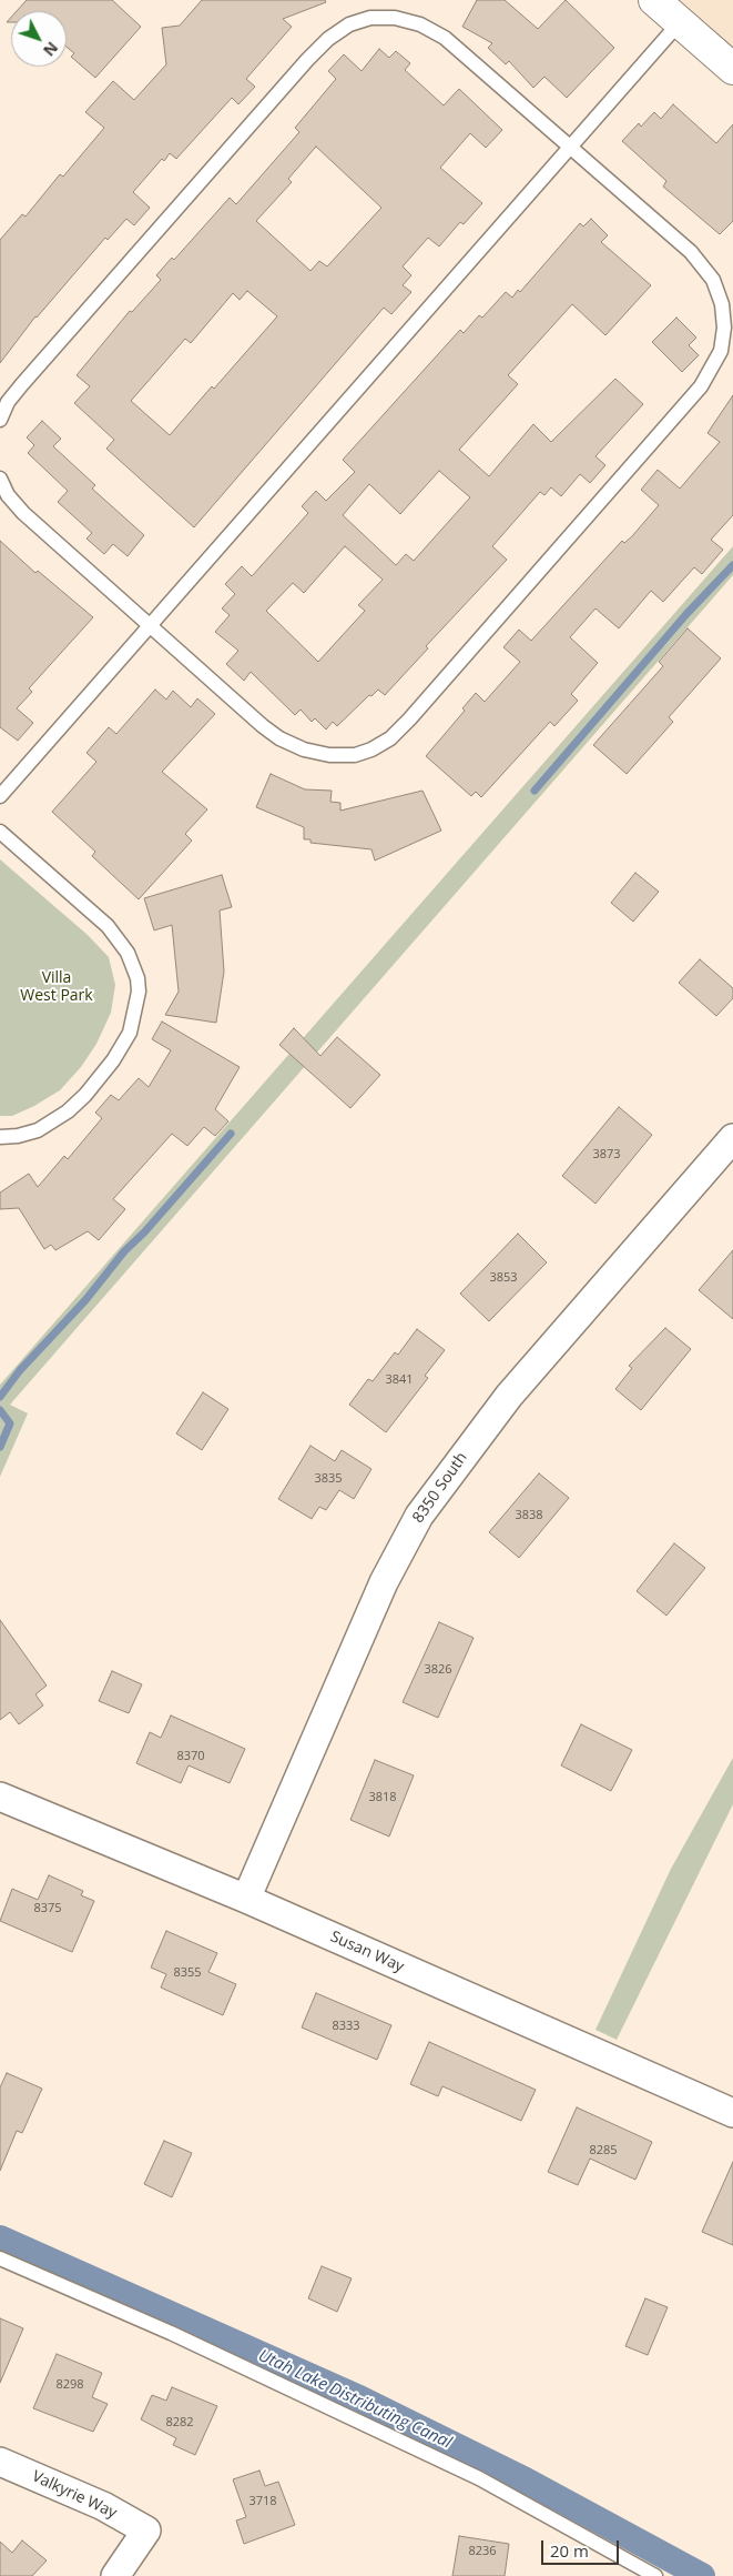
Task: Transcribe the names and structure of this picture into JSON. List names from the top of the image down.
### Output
{
  "streets": {
    "street": ["8350 South", "Susan Way", "Valkyrie Way"]
  },
  "crossings": [
    ["8350 South", "Susan Way"]
  ],
  "water": ["Utah Lake Distributing Canal"],
  "parks": ["Villa West Park"],
  "house_numbers": [
    "3873",
    "3853",
    "3841",
    "3835",
    "3838",
    "3826",
    "8370",
    "3818",
    "8375",
    "8355",
    "8333",
    "8285",
    "8298",
    "8282",
    "3718",
    "8236"
  ],
  "scale_bar": "20 m",
  "north": "bottom right"
}
